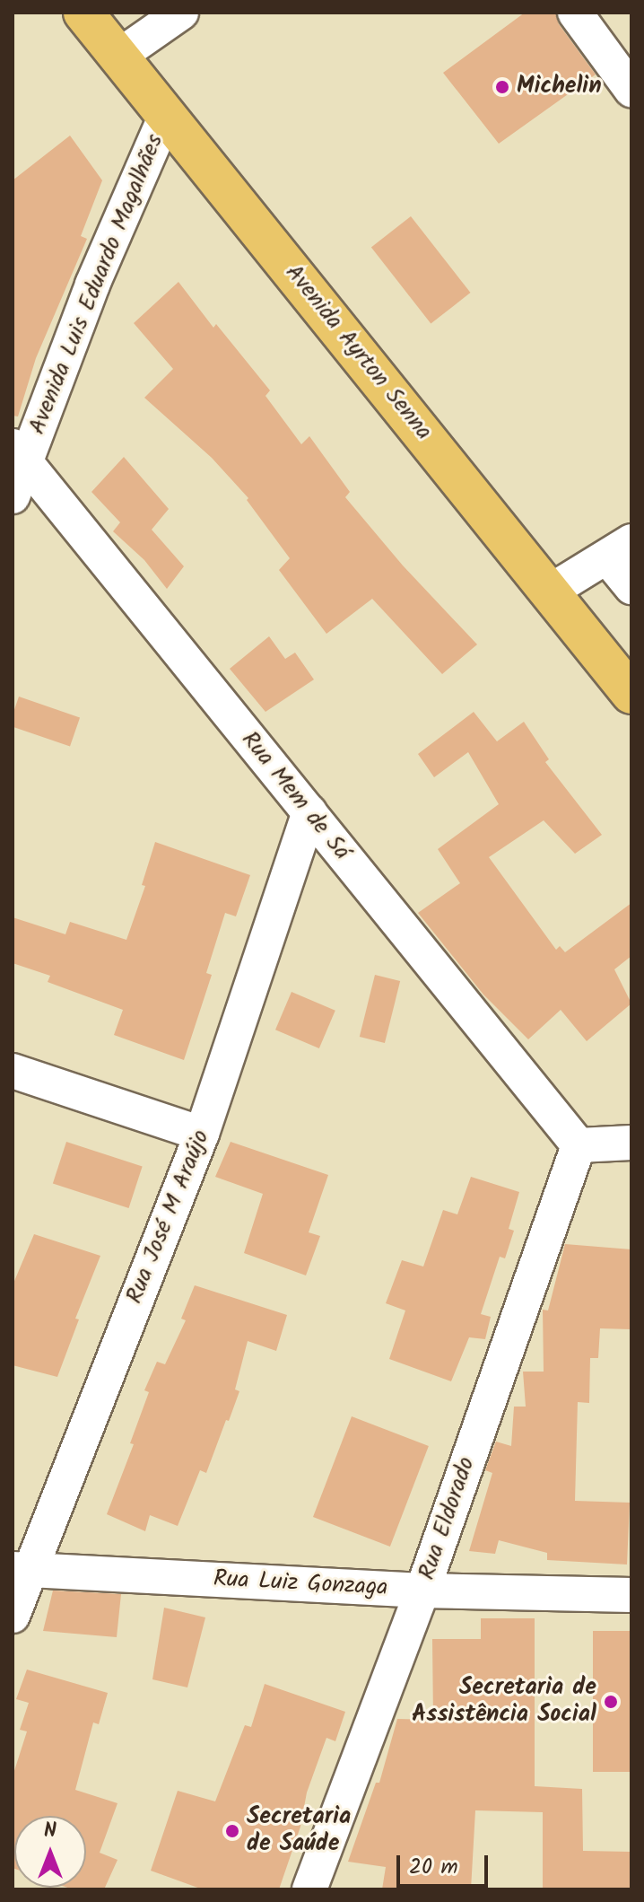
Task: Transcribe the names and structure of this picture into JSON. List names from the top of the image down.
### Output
{
  "streets": {
    "highway": ["Avenida Ayrton Senna"],
    "street": [
      "Avenida Luis Eduardo Magalhães",
      "Rua Mem de Sá",
      "Rua José M Araújo",
      "Rua Eldorado",
      "Rua Luiz Gonzaga"
    ]
  },
  "crossings": [
    ["Avenida Luis Eduardo Magalhães", "Avenida Ayrton Senna"],
    ["Avenida Luis Eduardo Magalhães", "Rua Mem de Sá"],
    ["Rua Mem de Sá", "Rua José M Araújo"],
    ["Rua Mem de Sá", "Rua Eldorado"],
    ["Rua José M Araújo", "Rua Luiz Gonzaga"],
    ["Rua Eldorado", "Rua Luiz Gonzaga"]
  ],
  "places": ["Michelin", "Secretaria de Assistência Social", "Secretaria de Saúde"],
  "scale_bar": "20 m",
  "north": "top"
}
